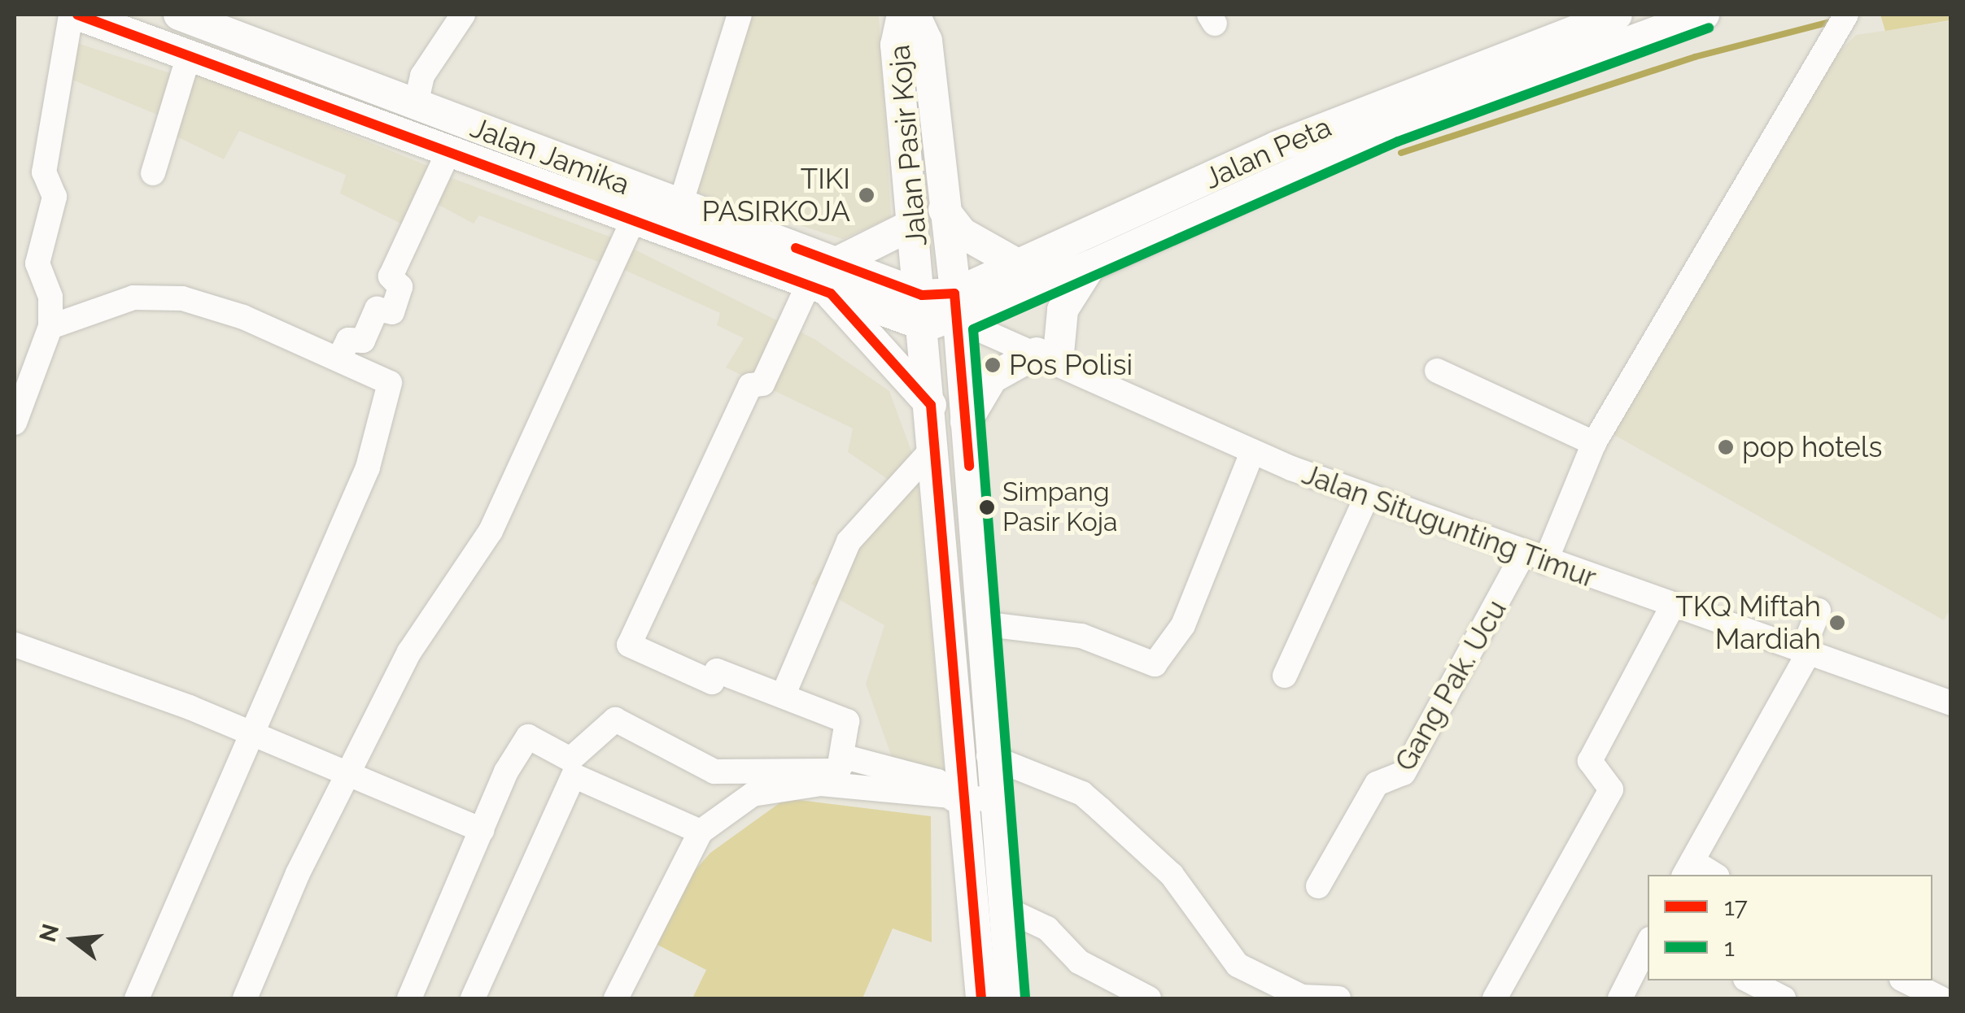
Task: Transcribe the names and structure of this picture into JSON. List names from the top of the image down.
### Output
{
  "streets": {
    "main road": ["Jalan Pasir Koja", "Jalan Peta", "Jalan Jamika"],
    "street": ["Jalan Situgunting Timur", "Gang Pak. Ucu"]
  },
  "crossings": [
    ["Jalan Pasir Koja", "Jalan Peta"],
    ["Jalan Pasir Koja", "Jalan Jamika"],
    ["Jalan Pasir Koja", "Jalan Situgunting Timur"],
    ["Jalan Peta", "Jalan Jamika"],
    ["Jalan Peta", "Jalan Situgunting Timur"],
    ["Jalan Situgunting Timur", "Gang Pak. Ucu"]
  ],
  "places": [
    "TIKI PASIRKOJA",
    "Pos Polisi",
    "pop hotels",
    "Simpang Pasir Koja",
    "TKQ Miftah Mardiah"
  ],
  "lines": ["transit line 17", "transit line 1"],
  "legend": ["17", "1"],
  "north": "left"
}
